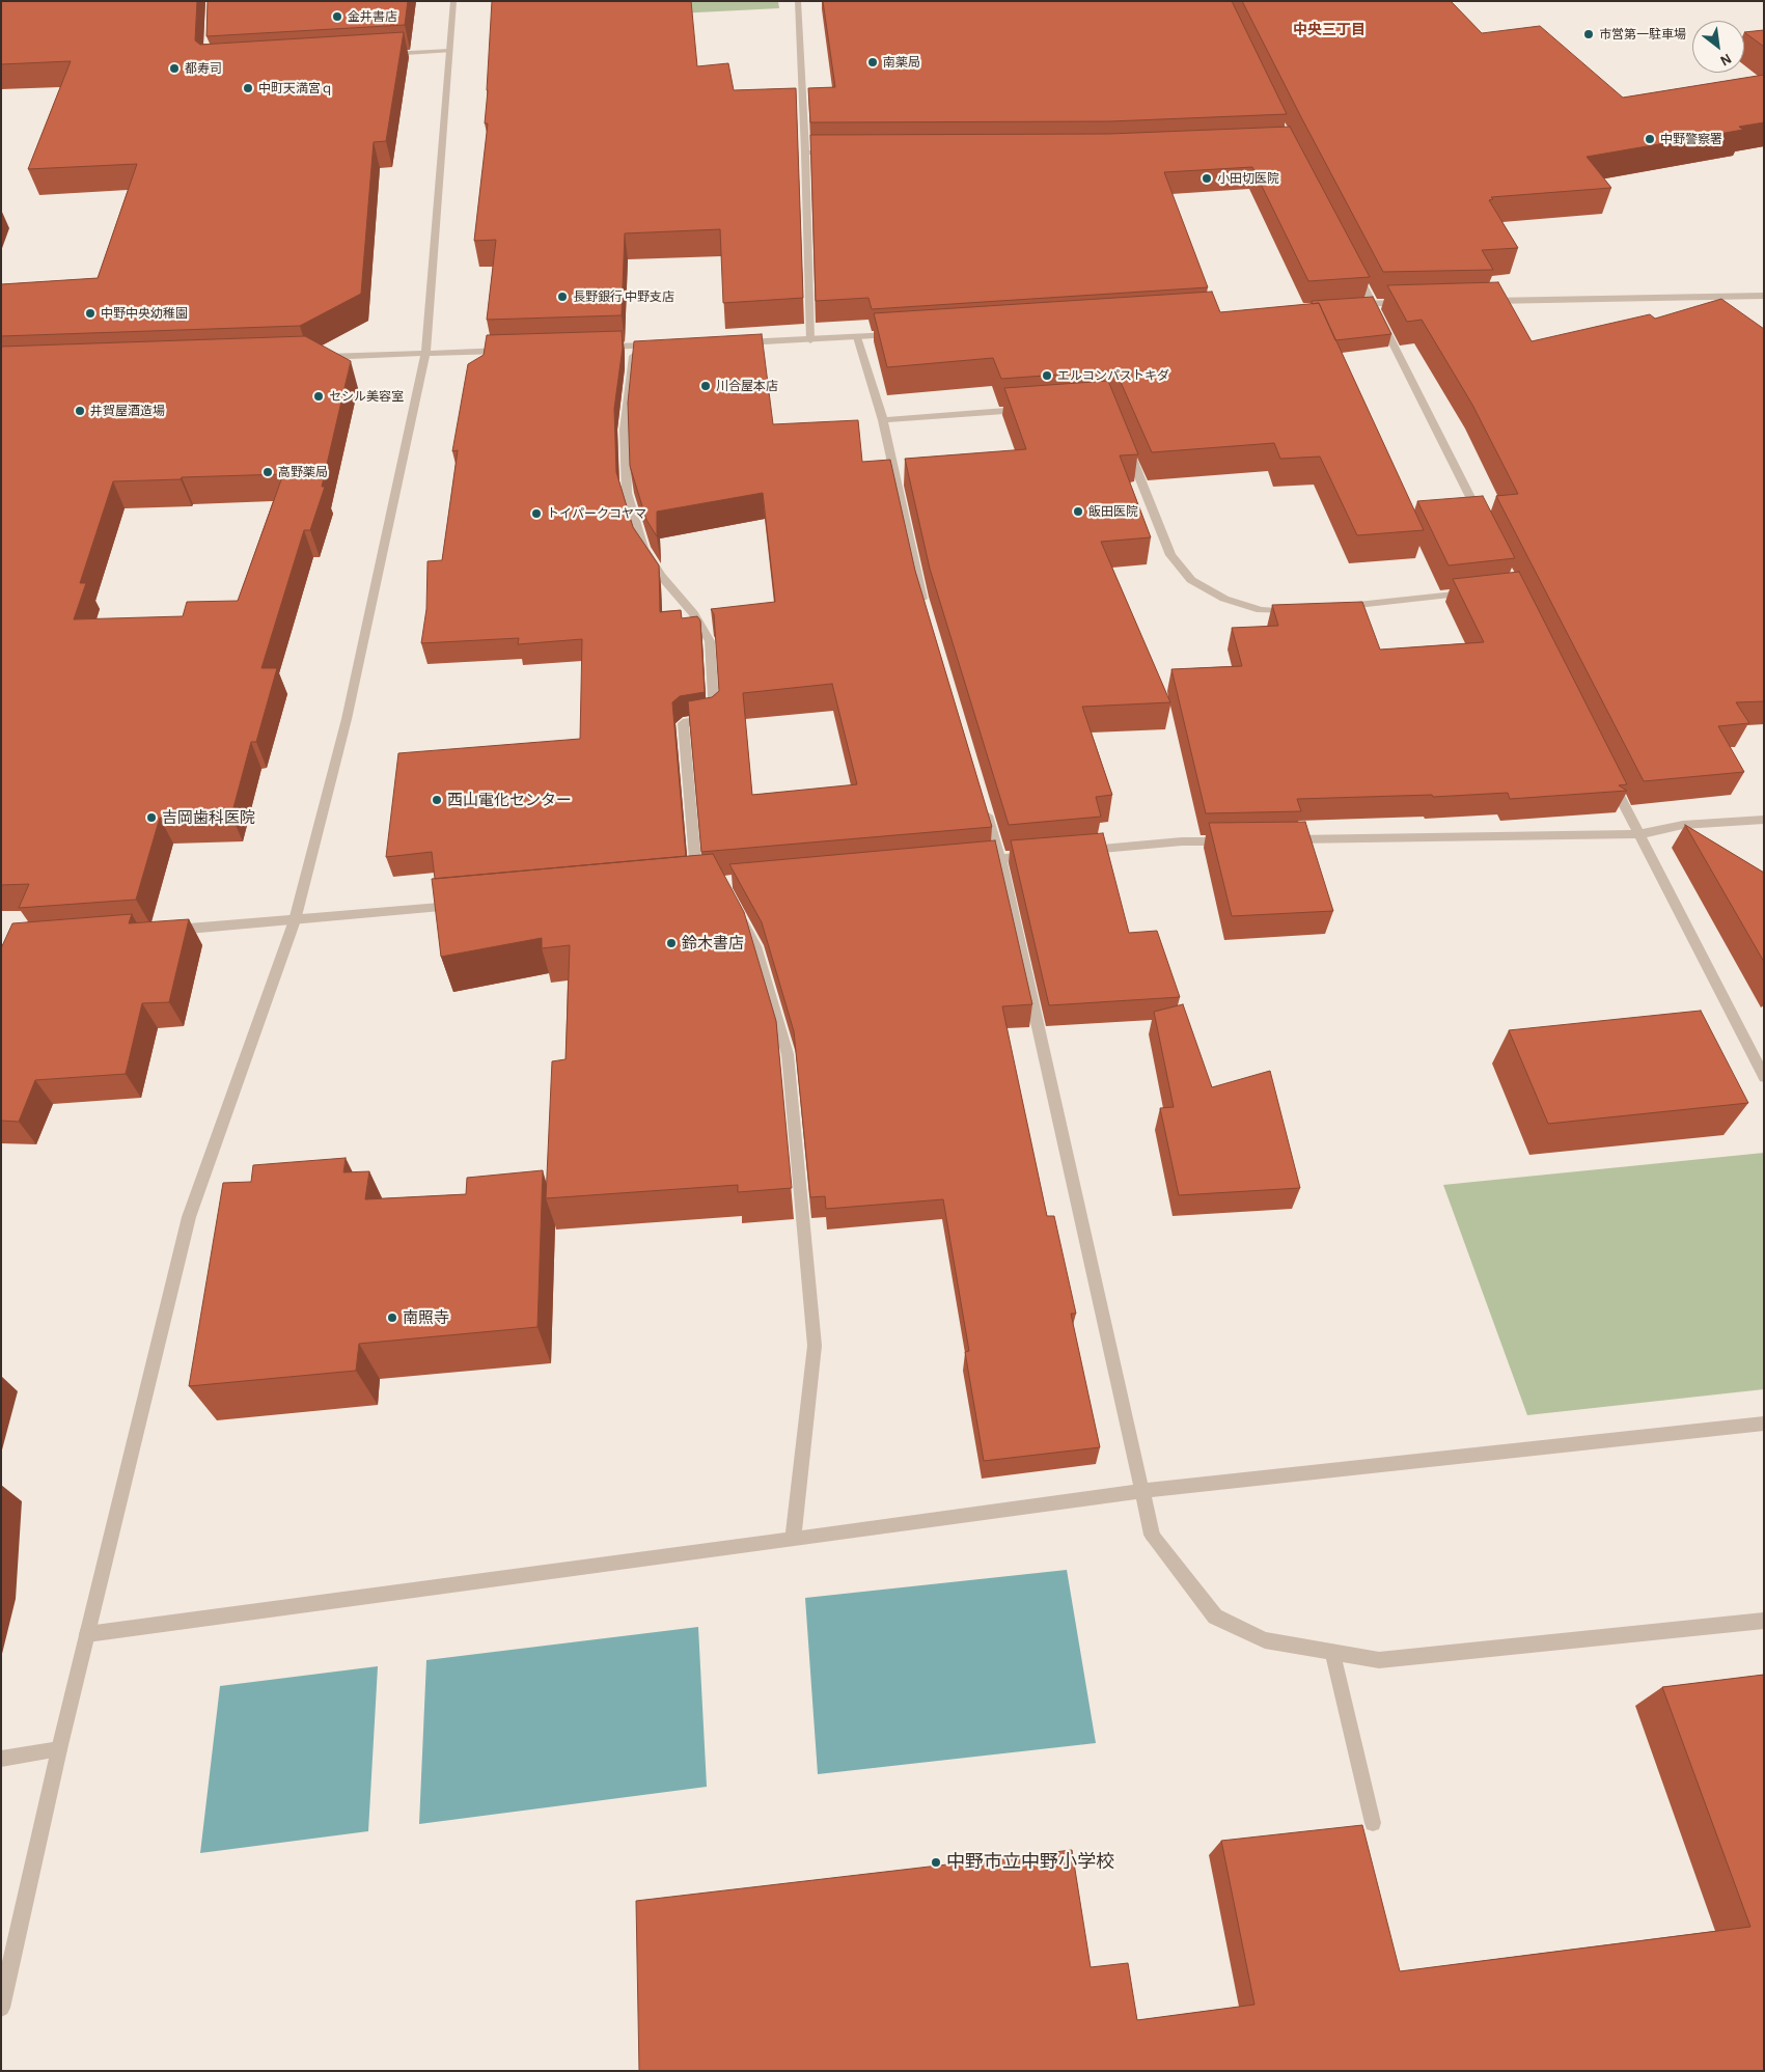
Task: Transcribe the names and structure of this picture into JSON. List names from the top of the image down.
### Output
{
  "districts": ["中央三丁目"],
  "places": [
    "金井書店",
    "市営第一駐車場",
    "南薬局",
    "都寿司",
    "中町天満宮ｑ",
    "中野警察署",
    "小田切医院",
    "長野銀行 中野支店",
    "中野中央幼稚園",
    "エルコンパストキダ",
    "川合屋本店",
    "セシル美容室",
    "井賀屋酒造場",
    "高野薬局",
    "飯田医院",
    "トイパークコヤマ",
    "西山電化センター",
    "吉岡歯科医院",
    "鈴木書店",
    "南照寺",
    "中野市立中野小学校"
  ],
  "north": "bottom right"
}
